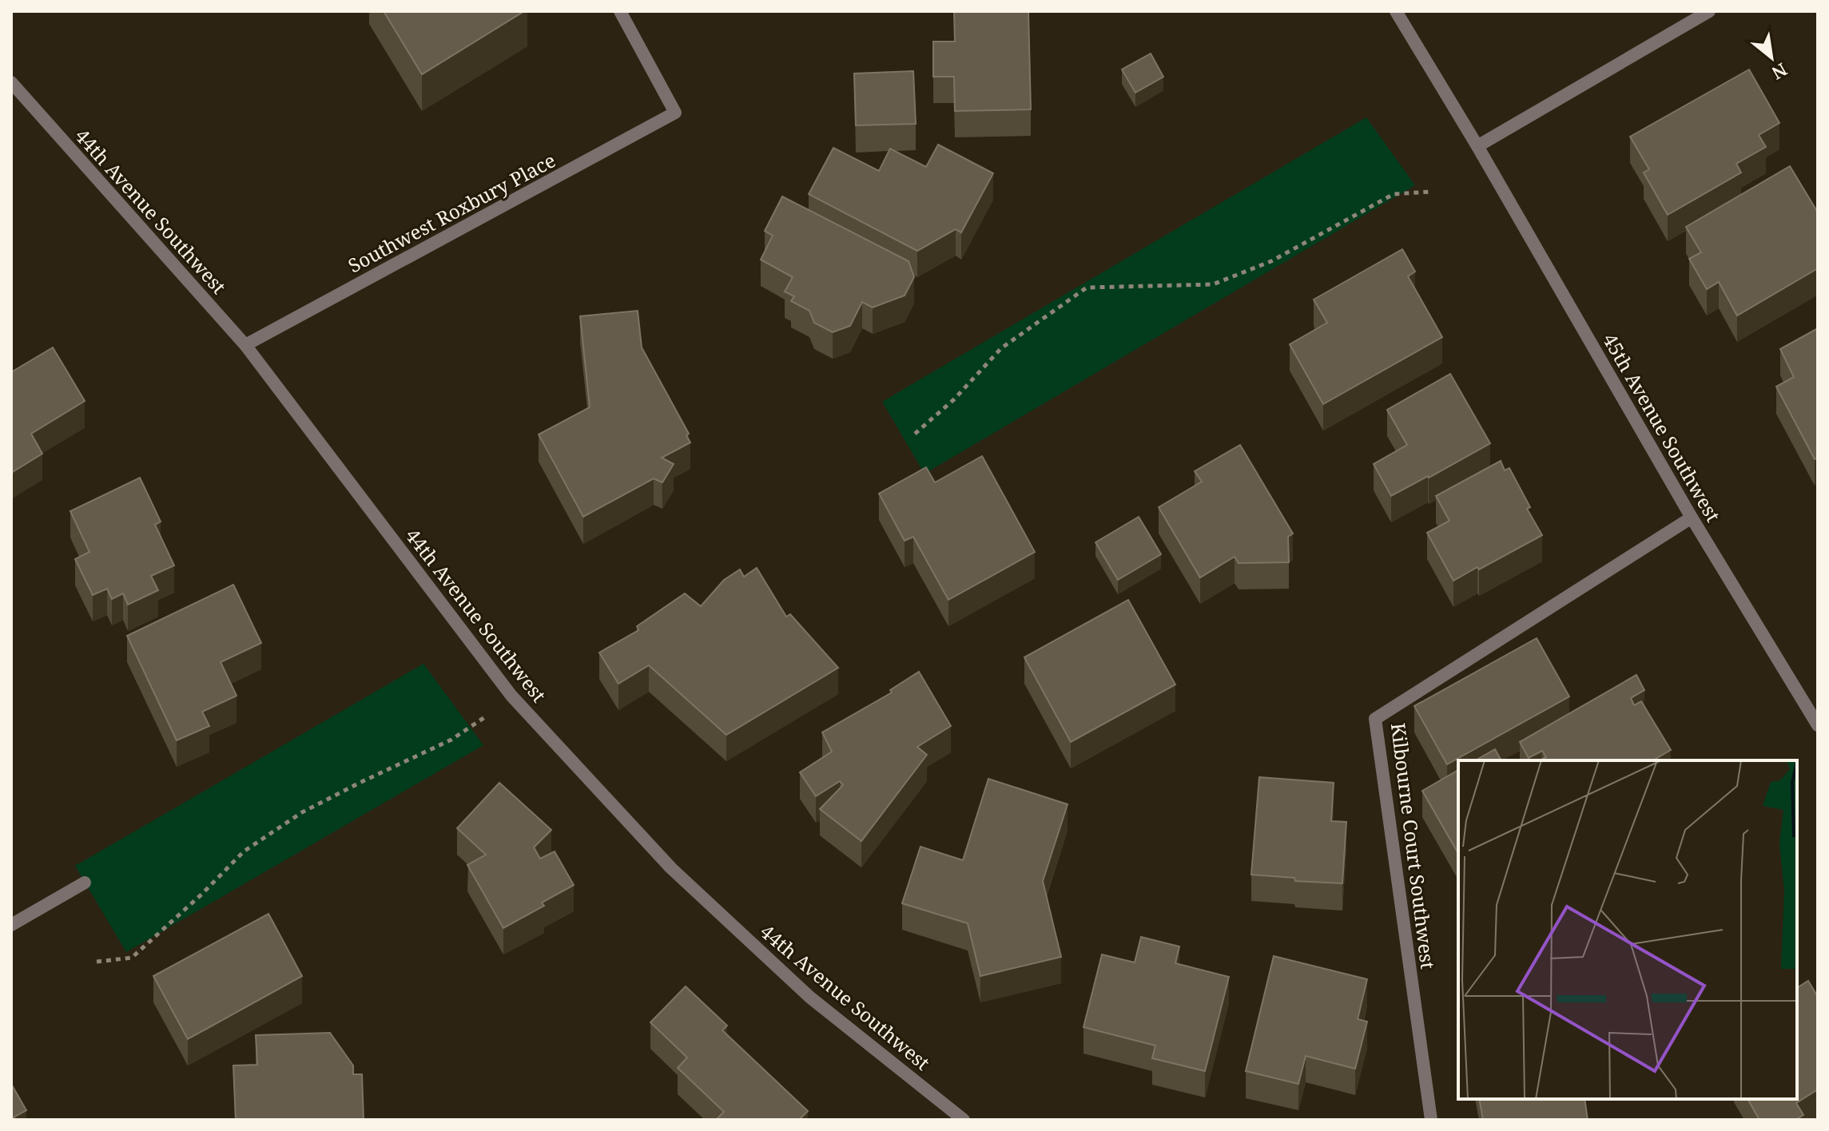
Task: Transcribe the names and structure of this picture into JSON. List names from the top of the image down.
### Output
{
  "streets": {
    "street": [
      "44th Avenue Southwest",
      "Southwest Roxbury Place",
      "45th Avenue Southwest",
      "Kilbourne Court Southwest"
    ]
  },
  "crossings": [
    ["44th Avenue Southwest", "Southwest Roxbury Place"],
    ["45th Avenue Southwest", "Kilbourne Court Southwest"]
  ],
  "north": "bottom right"
}
